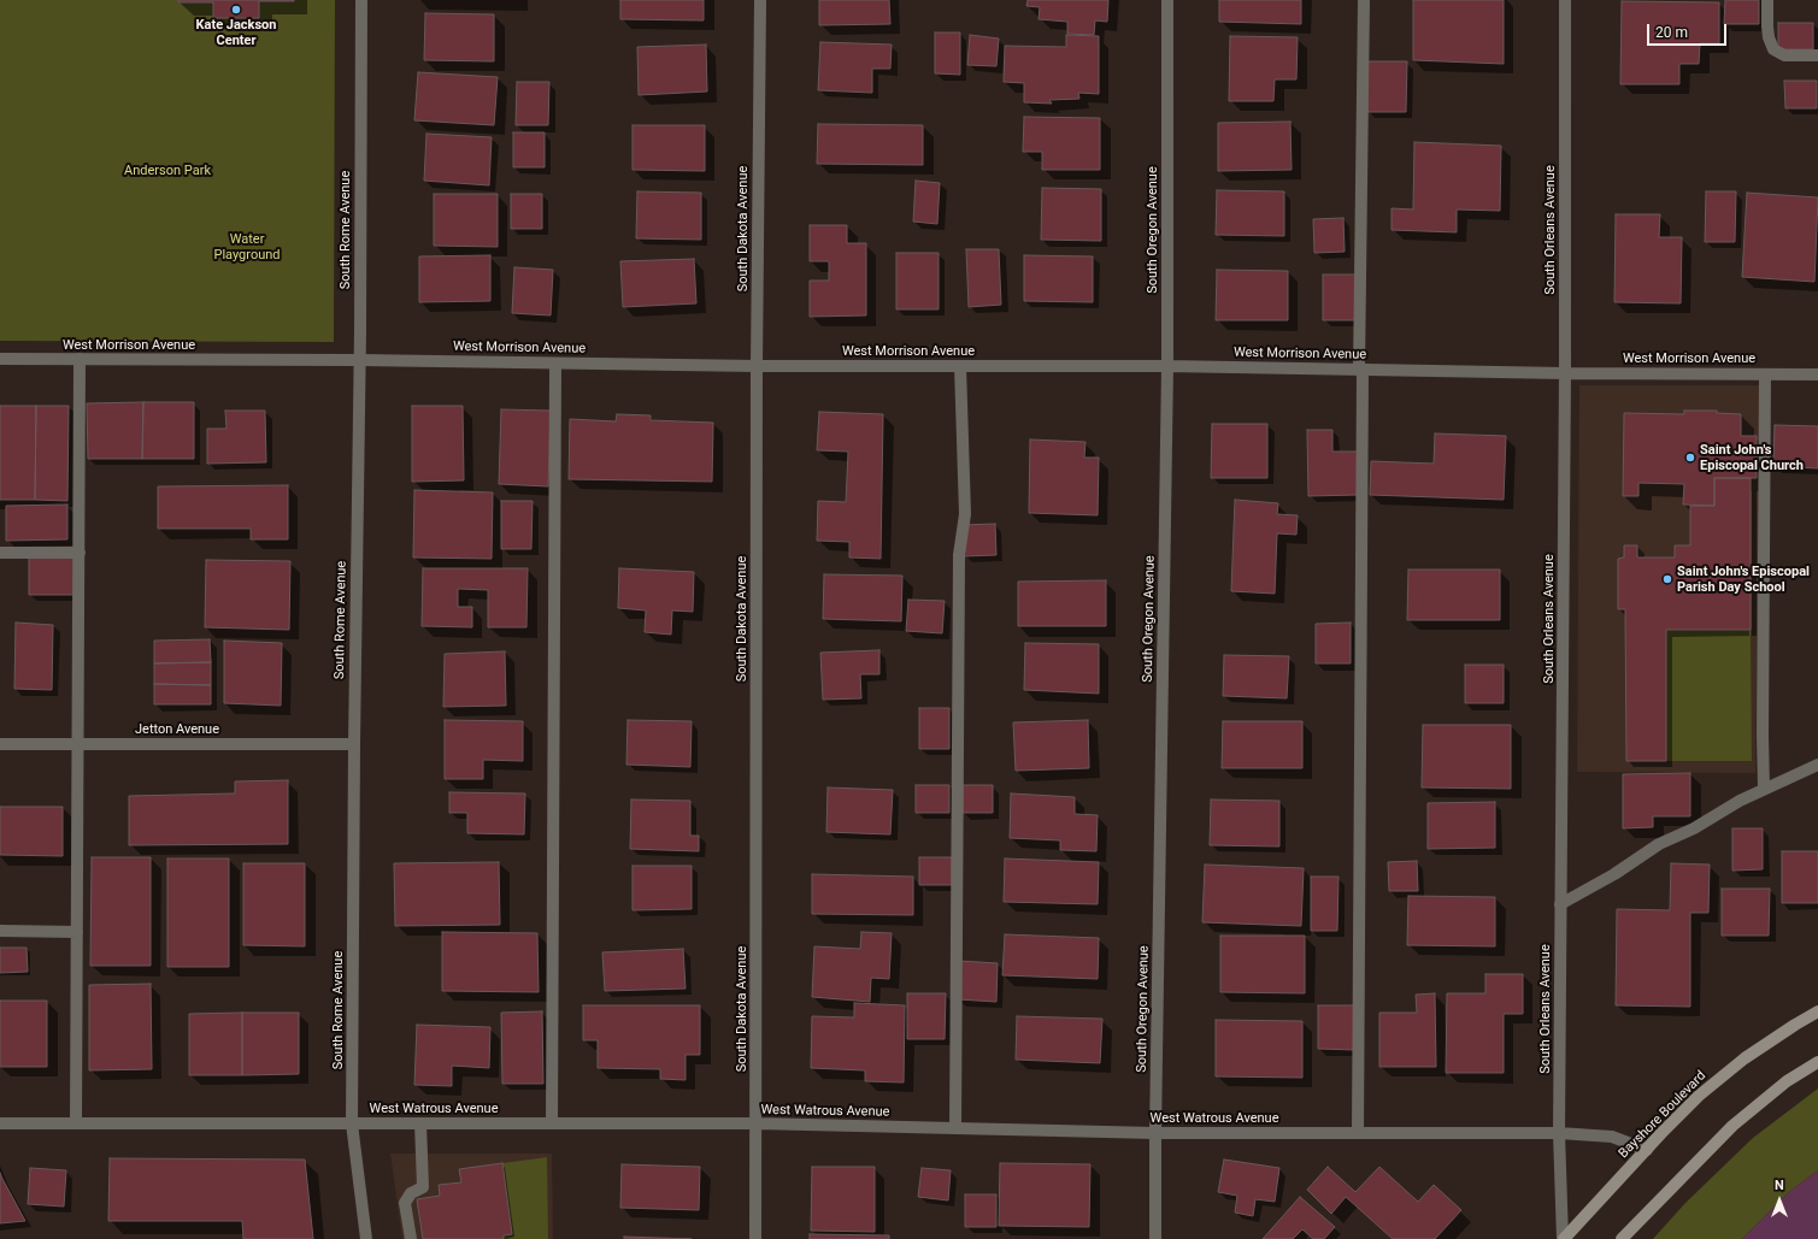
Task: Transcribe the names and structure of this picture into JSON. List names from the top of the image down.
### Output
{
  "streets": {
    "main road": ["Bayshore Boulevard"],
    "street": [
      "South Dakota Avenue",
      "South Rome Avenue",
      "South Oregon Avenue",
      "South Orleans Avenue",
      "West Morrison Avenue",
      "Jetton Avenue",
      "West Watrous Avenue"
    ]
  },
  "crossings": [
    ["South Dakota Avenue", "West Morrison Avenue"],
    ["South Dakota Avenue", "West Watrous Avenue"],
    ["South Rome Avenue", "West Morrison Avenue"],
    ["South Rome Avenue", "Jetton Avenue"],
    ["South Rome Avenue", "West Watrous Avenue"],
    ["South Oregon Avenue", "West Morrison Avenue"],
    ["South Oregon Avenue", "West Watrous Avenue"],
    ["South Orleans Avenue", "West Morrison Avenue"],
    ["South Orleans Avenue", "West Watrous Avenue"],
    ["South Orleans Avenue", "Bayshore Boulevard"],
    ["West Watrous Avenue", "Bayshore Boulevard"]
  ],
  "parks": ["Anderson Park", "Water Playground"],
  "places": ["Kate Jackson Center", "Saint John's Episcopal Church", "Saint John's Episcopal Parish Day School"],
  "scale_bar": "20 m",
  "north": "top"
}
